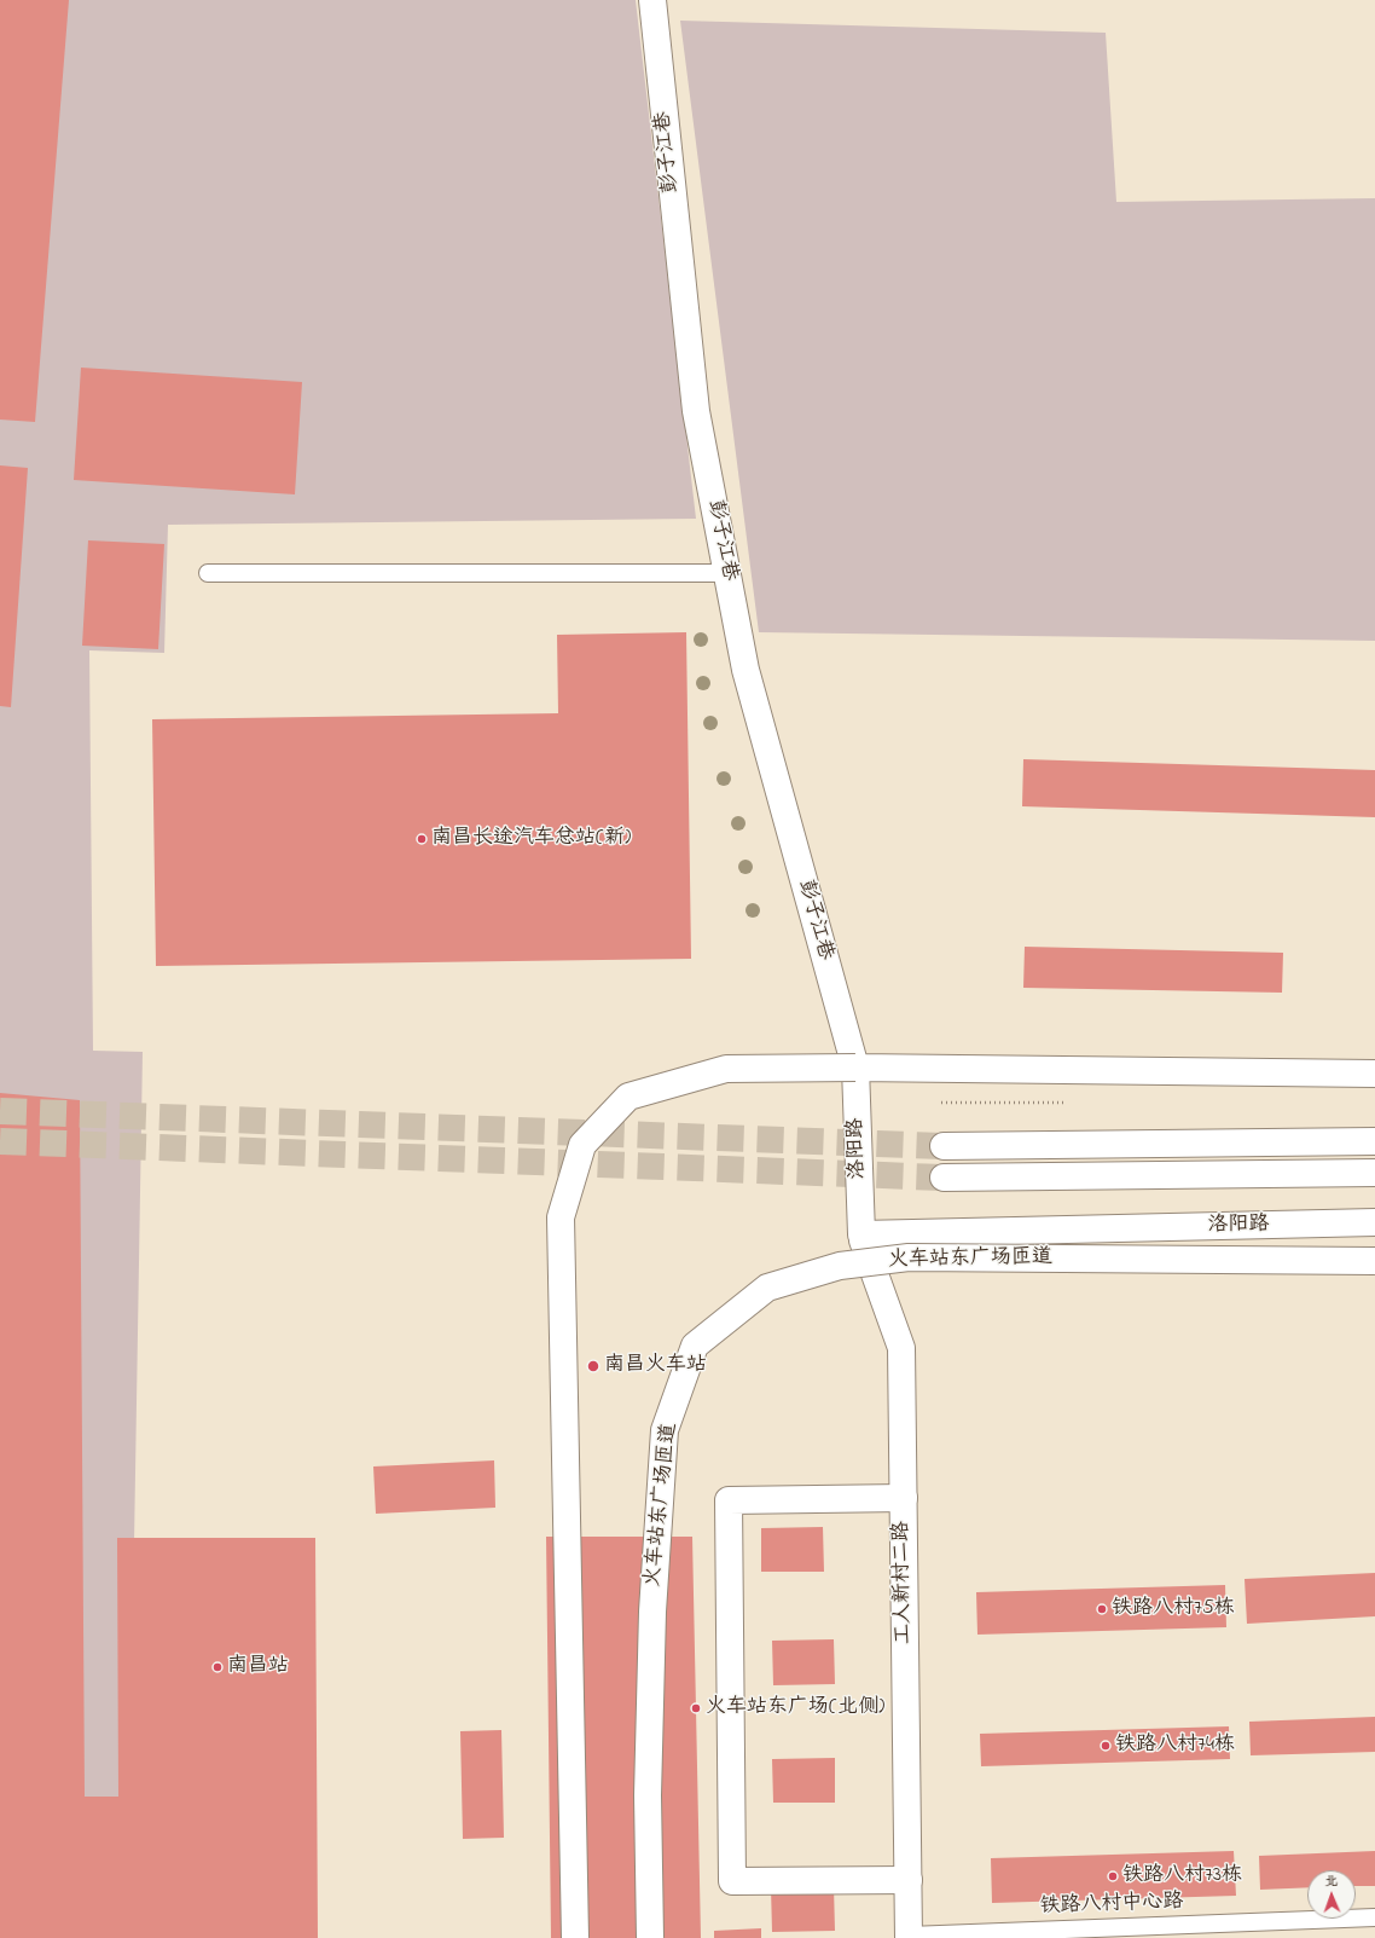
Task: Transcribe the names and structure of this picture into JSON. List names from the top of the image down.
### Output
{
  "streets": {
    "main road": [
      "彭子江巷",
      "洛阳路",
      "火车站东广场匝道",
      "工人新村二路"
    ],
    "lane": ["铁路八村中心路"]
  },
  "crossings": [
    ["彭子江巷", "洛阳路"],
    ["洛阳路", "工人新村二路"],
    ["工人新村二路", "铁路八村中心路"]
  ],
  "places": [
    "南昌长途汽车总站(新)",
    "南昌火车站",
    "铁路八村75栋",
    "南昌站",
    "火车站东广场(北侧)",
    "铁路八村74栋",
    "铁路八村73栋"
  ],
  "north": "top"
}
